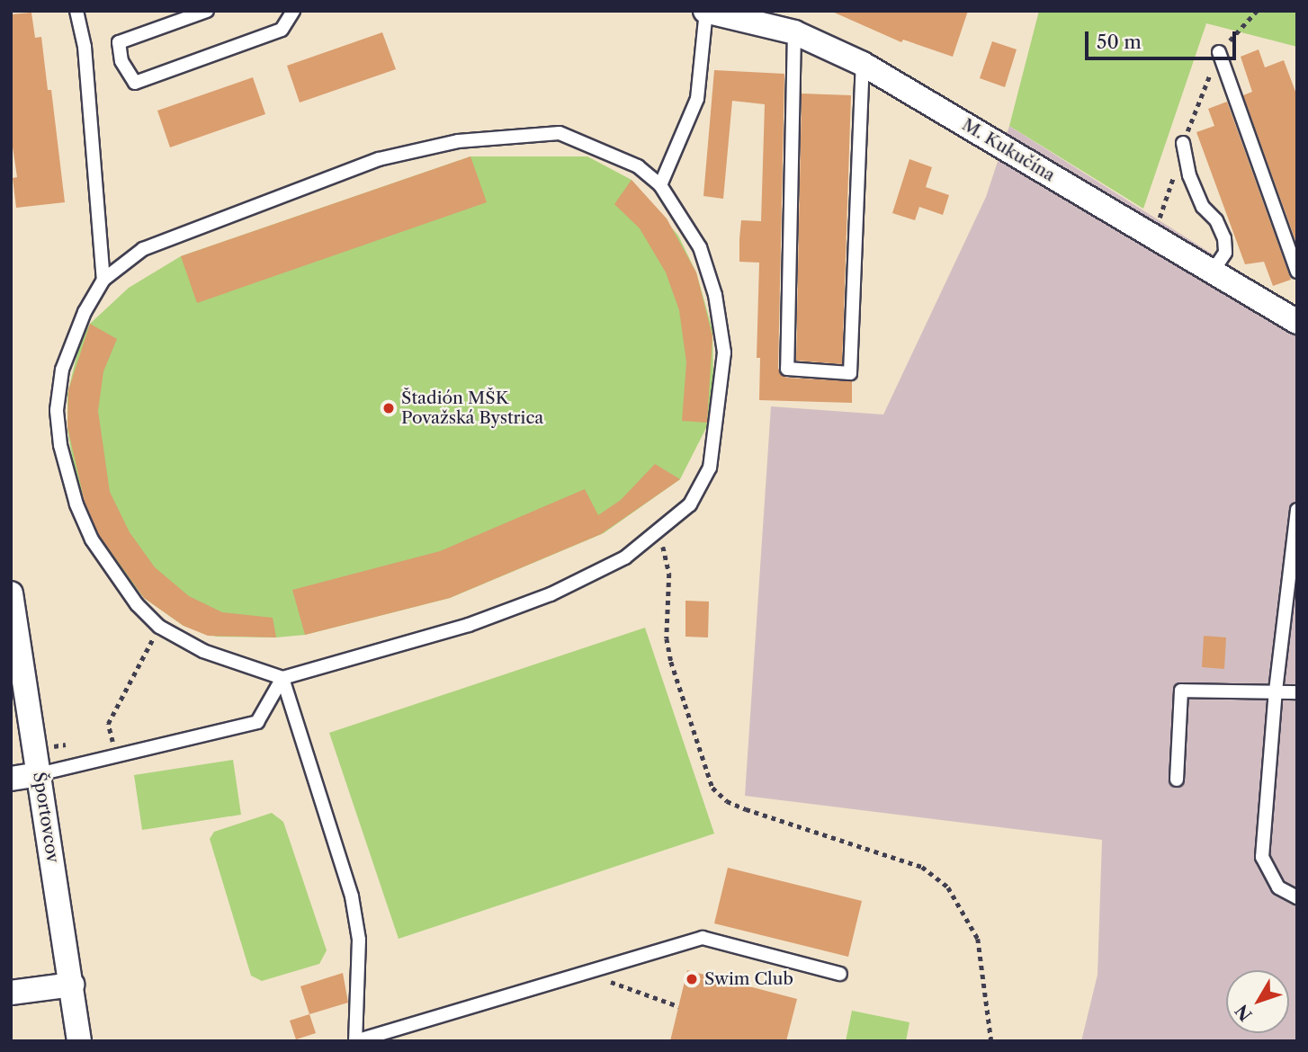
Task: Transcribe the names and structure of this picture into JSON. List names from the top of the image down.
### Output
{
  "streets": {
    "street": ["M. Kukučína", "Športovcov"]
  },
  "places": ["Štadión MŠK Považská Bystrica", "Swim Club"],
  "scale_bar": "50 m",
  "north": "bottom left"
}
